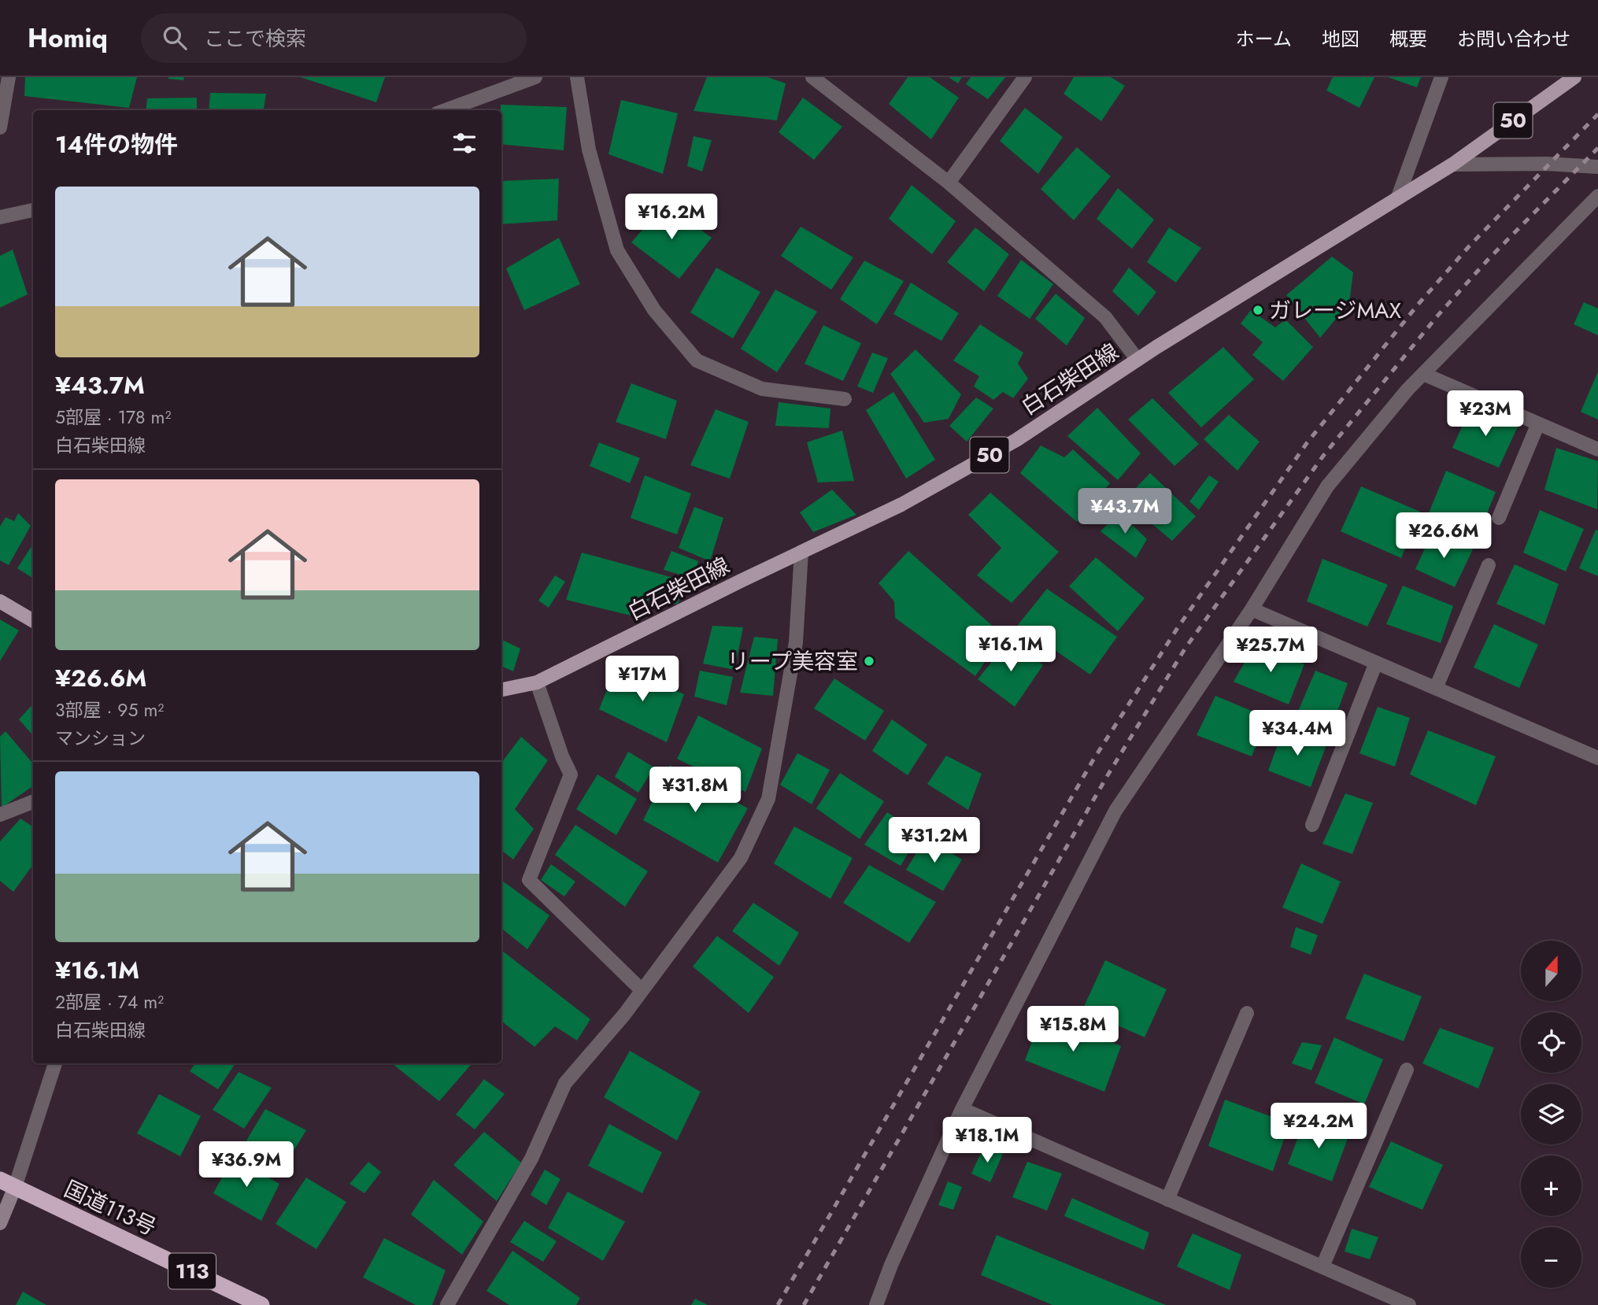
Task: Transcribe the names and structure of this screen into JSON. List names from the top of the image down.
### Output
{
  "streets": {
    "highway": ["国道113号", "113"],
    "main road": ["50", "白石柴田線"]
  },
  "places": ["ガレージMAX", "リープ美容室"],
  "north": "top",
  "page": {
    "header": "Homiq",
    "search": "ここで検索",
    "nav": [
      "ホーム",
      "地図",
      "概要",
      "お問い合わせ"
    ],
    "heading": "14件の物件",
    "list": [
      {
        "name": "¥43.7M",
        "note": "5部屋 · 178 m² · 白石柴田線"
      },
      {
        "name": "¥26.6M",
        "note": "3部屋 · 95 m² · マンション"
      },
      {
        "name": "¥16.1M",
        "note": "2部屋 · 74 m² · 白石柴田線"
      }
    ],
    "price": [
      "¥16.2M",
      "¥23M",
      "¥43.7M",
      "¥26.6M",
      "¥16.1M",
      "¥25.7M",
      "¥17M",
      "¥34.4M",
      "¥31.8M",
      "¥31.2M",
      "¥15.8M",
      "¥24.2M",
      "¥18.1M",
      "¥36.9M"
    ],
    "map_buttons": ["+", "−"]
  }
}
